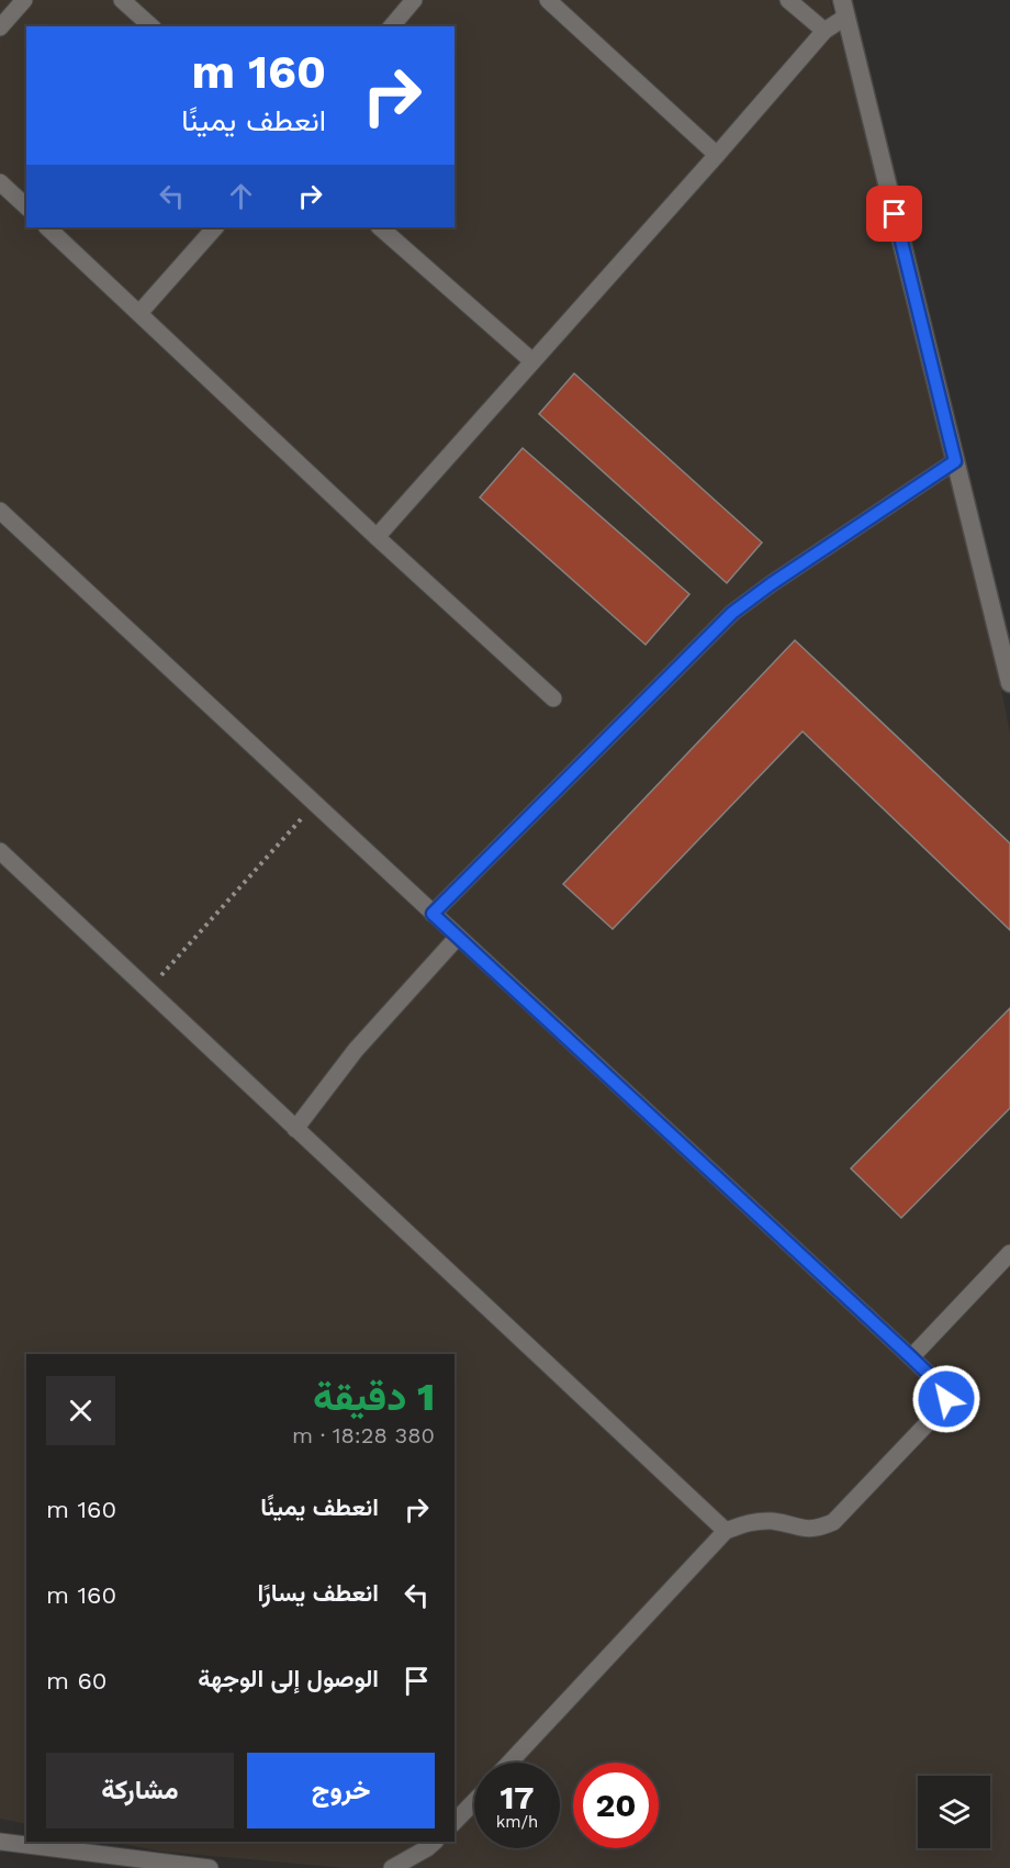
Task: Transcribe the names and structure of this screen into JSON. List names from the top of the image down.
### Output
{
  "page": {
    "turn": ["160 m", "انعطف يمينًا"],
    "heading": ["1 دقيقة", "380 m · 18:28"],
    "list": [
      {
        "name": "انعطف يمينًا",
        "value": "160 m"
      },
      {
        "name": "انعطف يسارًا",
        "value": "160 m"
      },
      {
        "name": "الوصول إلى الوجهة",
        "value": "60 m"
      }
    ],
    "buttons": ["خروج", "مشاركة"],
    "speed": "17 km/h",
    "limit": "20"
  }
}
